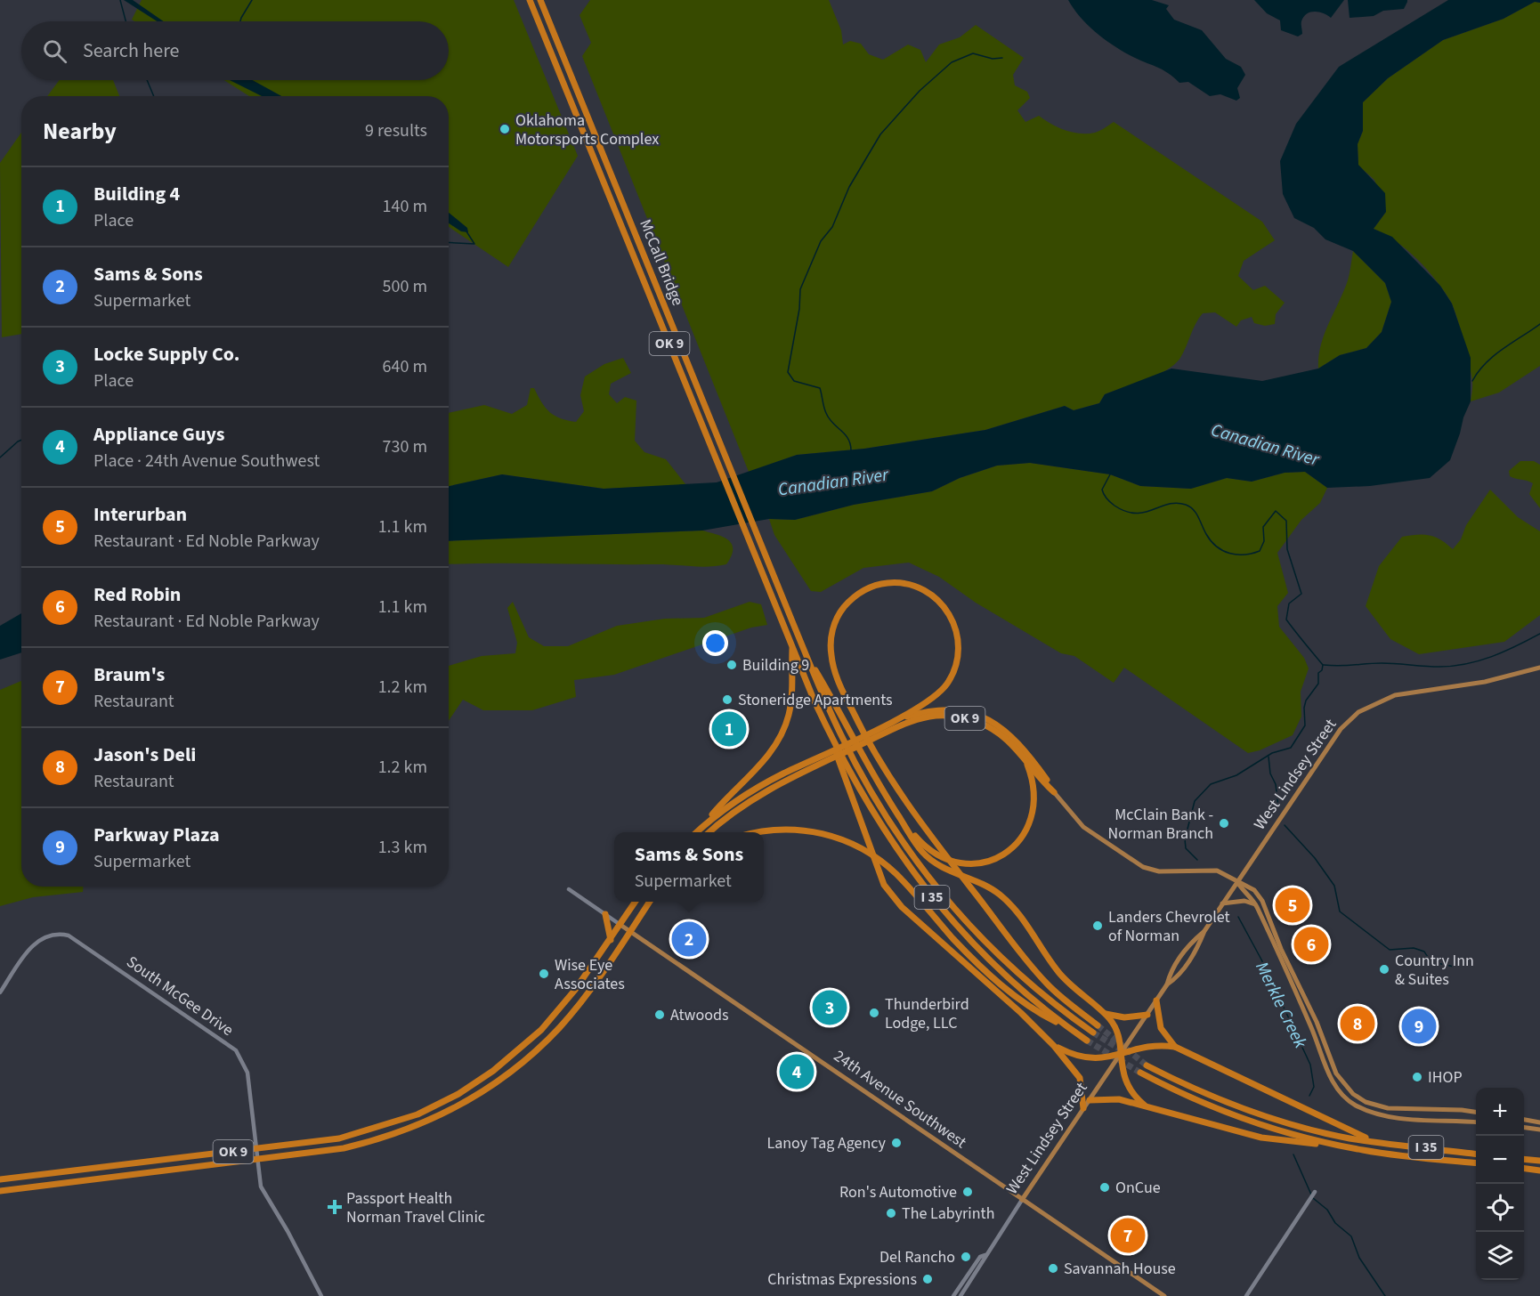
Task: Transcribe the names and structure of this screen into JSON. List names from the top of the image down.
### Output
{
  "streets": {
    "highway": ["McCall Bridge", "OK 9", "I 35"],
    "main road": ["West Lindsey Street", "24th Avenue Southwest"],
    "street": ["South McGee Drive"]
  },
  "crossings": [
    ["McCall Bridge", "OK 9"],
    ["McCall Bridge", "I 35"],
    ["OK 9", "I 35"],
    ["OK 9", "South McGee Drive"],
    ["OK 9", "24th Avenue Southwest"],
    ["West Lindsey Street", "24th Avenue Southwest"]
  ],
  "water": ["Canadian River", "Merkle Creek"],
  "places": {
    "other": [
      "Oklahoma Motorsports Complex",
      "Building 9",
      "Stoneridge Apartments",
      "McClain Bank - Norman Branch",
      "Landers Chevrolet of Norman",
      "Country Inn & Suites",
      "Wise Eye Associates",
      "Thunderbird Lodge, LLC",
      "Atwoods",
      "IHOP",
      "Lanoy Tag Agency",
      "OnCue",
      "Ron's Automotive",
      "The Labyrinth",
      "Del Rancho",
      "Savannah House",
      "Christmas Expressions"
    ],
    "health": ["Passport Health Norman Travel Clinic"]
  },
  "page": {
    "search": "Search here",
    "heading": ["Nearby", "9 results"],
    "list": [
      {
        "mark": "1",
        "name": "Building 4",
        "note": "Place",
        "value": "140 m"
      },
      {
        "mark": "2",
        "name": "Sams & Sons",
        "note": "Supermarket",
        "value": "500 m"
      },
      {
        "mark": "3",
        "name": "Locke Supply Co.",
        "note": "Place",
        "value": "640 m"
      },
      {
        "mark": "4",
        "name": "Appliance Guys",
        "note": "Place · 24th Avenue Southwest",
        "value": "730 m"
      },
      {
        "mark": "5",
        "name": "Interurban",
        "note": "Restaurant · Ed Noble Parkway",
        "value": "1.1 km"
      },
      {
        "mark": "6",
        "name": "Red Robin",
        "note": "Restaurant · Ed Noble Parkway",
        "value": "1.1 km"
      },
      {
        "mark": "7",
        "name": "Braum's",
        "note": "Restaurant",
        "value": "1.2 km"
      },
      {
        "mark": "8",
        "name": "Jason's Deli",
        "note": "Restaurant",
        "value": "1.2 km"
      },
      {
        "mark": "9",
        "name": "Parkway Plaza",
        "note": "Supermarket",
        "value": "1.3 km"
      }
    ],
    "pins": [
      "1",
      "5",
      "2",
      "6",
      "3",
      "8",
      "9",
      "4",
      "7"
    ],
    "popup": ["Sams & Sons", "Supermarket"],
    "map_buttons": ["+", "−"]
  }
}
